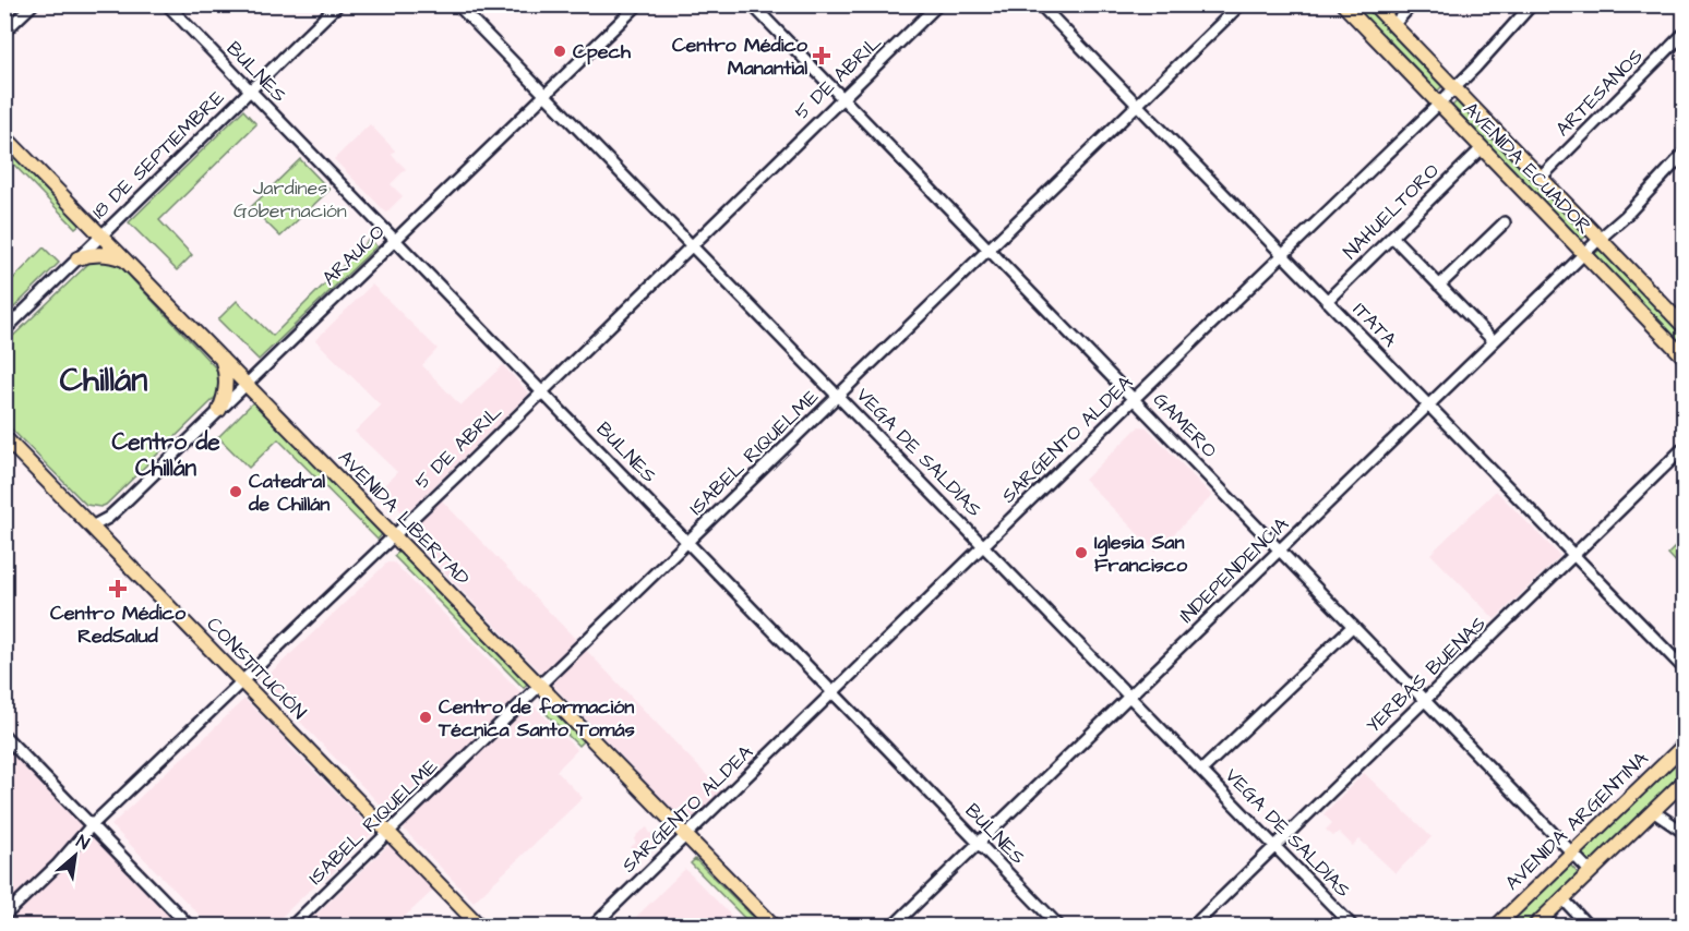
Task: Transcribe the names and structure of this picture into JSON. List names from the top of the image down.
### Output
{
  "streets": {
    "main road": [
      "AVENIDA ECUADOR",
      "AVENIDA LIBERTAD",
      "CONSTITUCIÓN",
      "AVENIDA ARGENTINA"
    ],
    "street": [
      "BULNES",
      "5 DE ABRIL",
      "ARTESANOS",
      "18 DE SEPTIEMBRE",
      "NAHUELTORO",
      "ARAUCO",
      "ITATA",
      "GAMERO",
      "SARGENTO ALDEA",
      "ISABEL RIQUELME",
      "VEGA DE SALDÍAS",
      "INDEPENDENCIA",
      "YERBAS BUENAS"
    ]
  },
  "crossings": [
    ["BULNES", "5 DE ABRIL"],
    ["BULNES", "18 DE SEPTIEMBRE"],
    ["BULNES", "ARAUCO"],
    ["BULNES", "SARGENTO ALDEA"],
    ["BULNES", "ISABEL RIQUELME"],
    ["BULNES", "INDEPENDENCIA"],
    ["5 DE ABRIL", "GAMERO"],
    ["5 DE ABRIL", "VEGA DE SALDÍAS"],
    ["5 DE ABRIL", "AVENIDA LIBERTAD"],
    ["5 DE ABRIL", "CONSTITUCIÓN"],
    ["ARTESANOS", "AVENIDA ECUADOR"],
    ["18 DE SEPTIEMBRE", "AVENIDA LIBERTAD"],
    ["AVENIDA ECUADOR", "NAHUELTORO"],
    ["AVENIDA ECUADOR", "SARGENTO ALDEA"],
    ["AVENIDA ECUADOR", "INDEPENDENCIA"],
    ["NAHUELTORO", "ITATA"],
    ["ARAUCO", "VEGA DE SALDÍAS"],
    ["ARAUCO", "AVENIDA LIBERTAD"],
    ["ARAUCO", "CONSTITUCIÓN"],
    ["ITATA", "SARGENTO ALDEA"],
    ["ITATA", "ISABEL RIQUELME"],
    ["ITATA", "INDEPENDENCIA"],
    ["ITATA", "YERBAS BUENAS"],
    ["GAMERO", "SARGENTO ALDEA"],
    ["GAMERO", "ISABEL RIQUELME"],
    ["GAMERO", "INDEPENDENCIA"],
    ["GAMERO", "YERBAS BUENAS"],
    ["GAMERO", "AVENIDA ARGENTINA"],
    ["SARGENTO ALDEA", "VEGA DE SALDÍAS"],
    ["SARGENTO ALDEA", "AVENIDA LIBERTAD"],
    ["ISABEL RIQUELME", "VEGA DE SALDÍAS"],
    ["ISABEL RIQUELME", "AVENIDA LIBERTAD"],
    ["ISABEL RIQUELME", "CONSTITUCIÓN"],
    ["VEGA DE SALDÍAS", "INDEPENDENCIA"],
    ["VEGA DE SALDÍAS", "YERBAS BUENAS"]
  ],
  "districts": ["Chillán", "Centro de Chillán"],
  "parks": ["Jardines Gobernación"],
  "places": {
    "other": [
      "Cpech",
      "Catedral de Chillán",
      "Iglesia San Francisco",
      "Centro de formación Técnica Santo Tomás"
    ],
    "health": ["Centro Médico Manantial", "Centro Médico RedSalud"]
  },
  "north": "top right"
}
